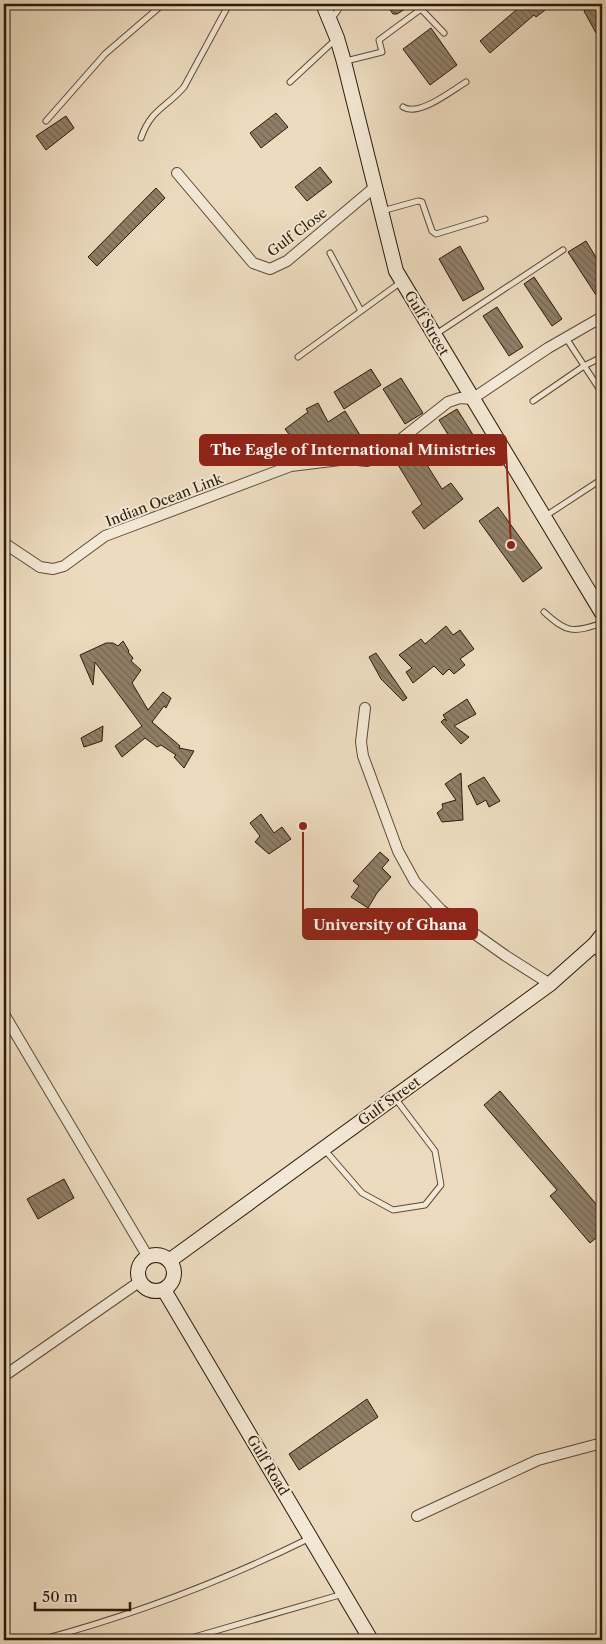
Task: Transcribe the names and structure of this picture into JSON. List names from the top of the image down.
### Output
{
  "streets": {
    "street": [
      "Gulf Close",
      "Gulf Street",
      "Indian Ocean Link",
      "Gulf Road"
    ]
  },
  "crossings": [
    ["Gulf Close", "Gulf Street"],
    ["Gulf Street", "Indian Ocean Link"],
    ["Gulf Street", "Gulf Road"]
  ],
  "places": ["The Eagle of International Ministries", "University of Ghana"],
  "scale_bar": "50 m"
}
